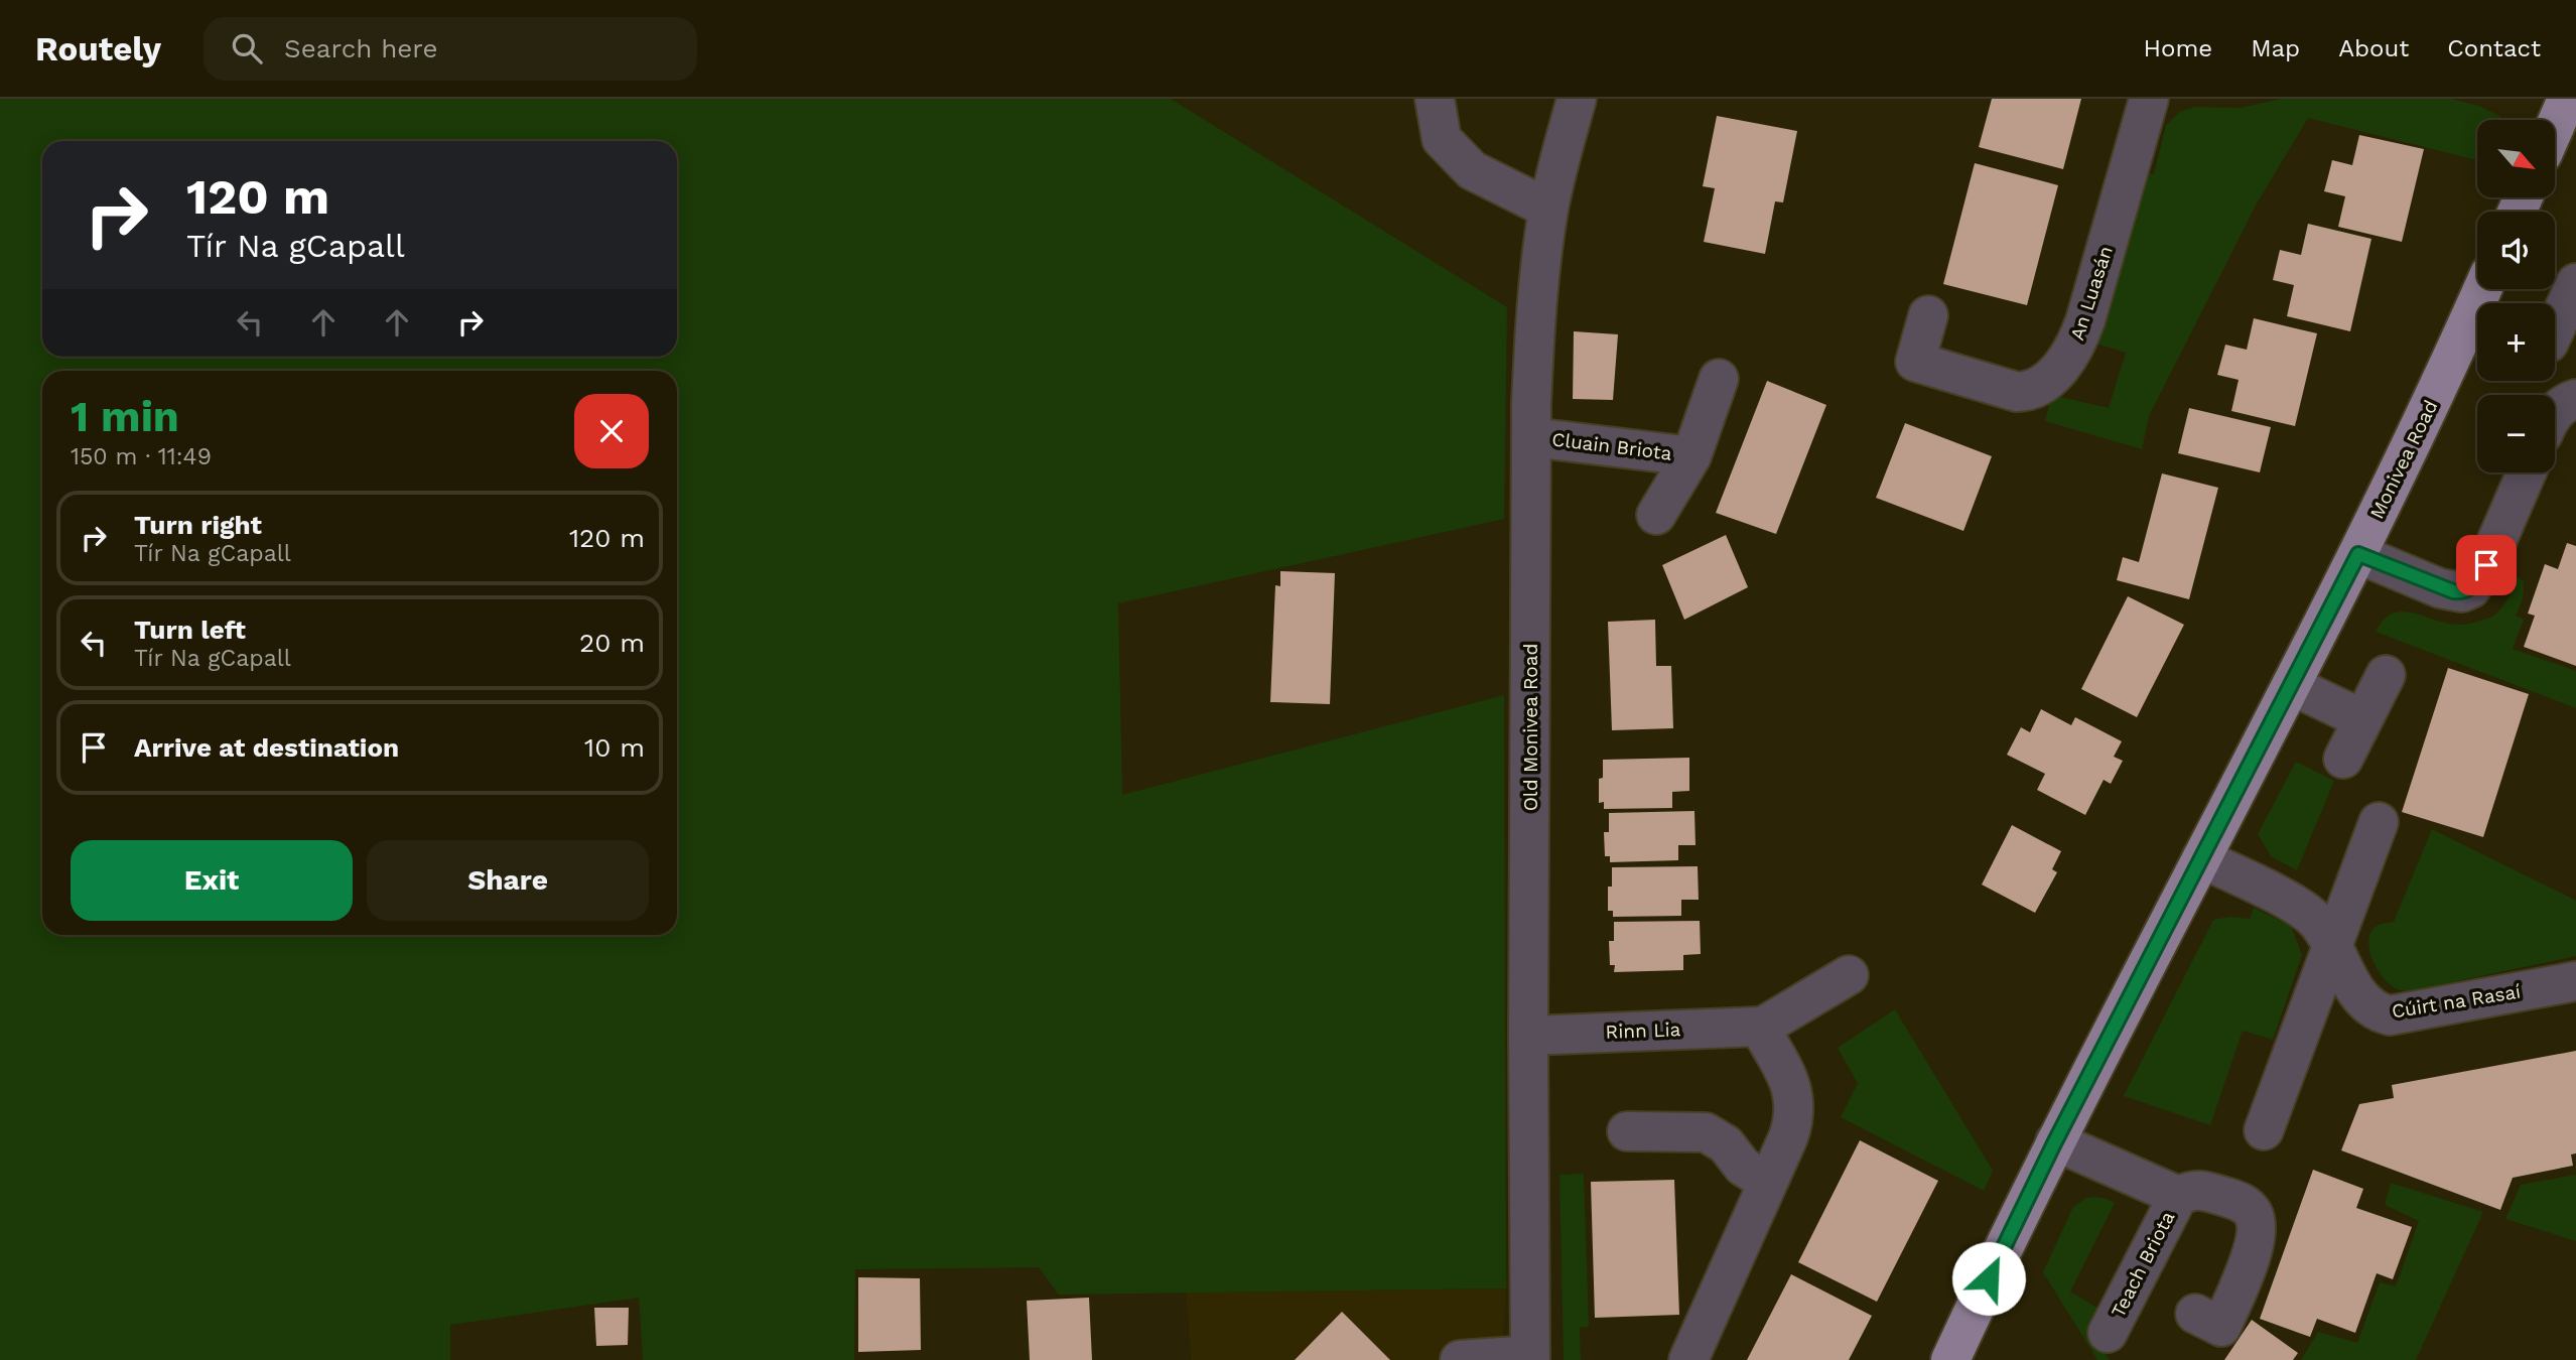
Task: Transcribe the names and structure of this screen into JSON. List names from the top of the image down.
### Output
{
  "streets": {
    "main road": ["Monivea Road"],
    "street": [
      "An Luasán",
      "Cluain Briota",
      "Old Monivea Road",
      "Cúirt na Rasaí",
      "Rinn Lia",
      "Teach Briota"
    ]
  },
  "crossings": [
    ["Cluain Briota", "Old Monivea Road"],
    ["Monivea Road", "Cúirt na Rasaí"],
    ["Monivea Road", "Teach Briota"],
    ["Old Monivea Road", "Rinn Lia"]
  ],
  "north": "bottom right",
  "page": {
    "header": "Routely",
    "search": "Search here",
    "nav": [
      "Home",
      "Map",
      "About",
      "Contact"
    ],
    "map_buttons": ["+", "−"],
    "turn": ["120 m", "Tír Na gCapall"],
    "heading": ["1 min", "150 m · 11:49"],
    "list": [
      {
        "name": "Turn right",
        "note": "Tír Na gCapall",
        "value": "120 m"
      },
      {
        "name": "Turn left",
        "note": "Tír Na gCapall",
        "value": "20 m"
      },
      {
        "name": "Arrive at destination",
        "value": "10 m"
      }
    ],
    "buttons": ["Exit", "Share"]
  }
}
